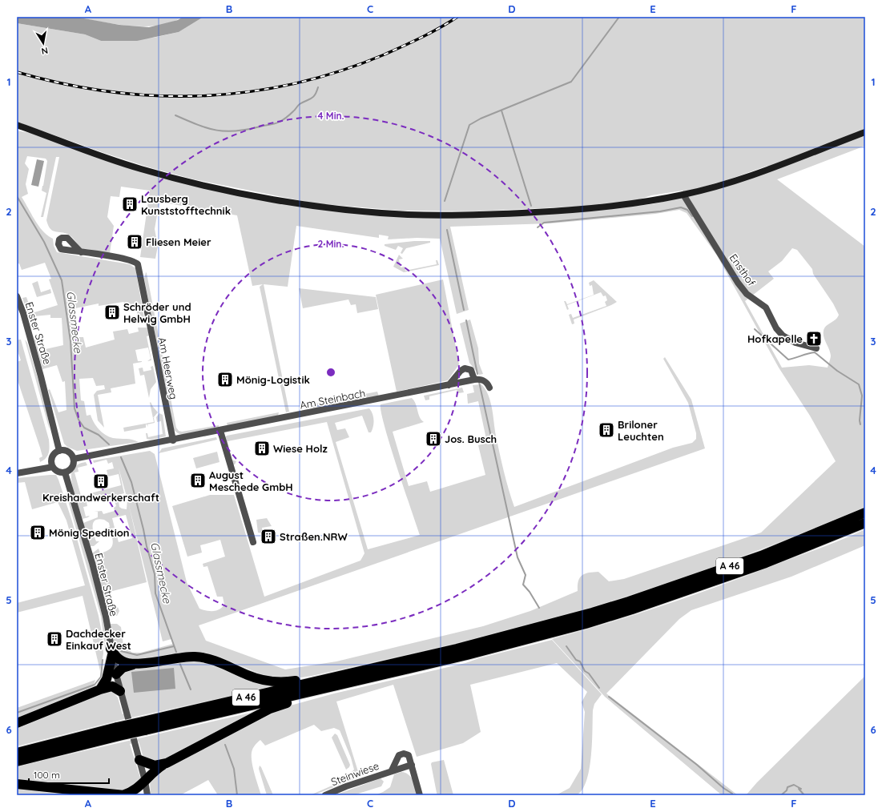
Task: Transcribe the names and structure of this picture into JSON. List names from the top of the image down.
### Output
{
  "streets": {
    "highway": ["A 46"],
    "street": [
      "Ensthof",
      "Enster Straße",
      "Am Heerweg",
      "Am Steinbach",
      "Steinwiese"
    ]
  },
  "crossings": [
    ["Enster Straße", "Am Steinbach"],
    ["Am Heerweg", "Am Steinbach"]
  ],
  "water": ["Glassmecke"],
  "places": {
    "building": [
      "Lausberg Kunststofftechnik",
      "Fliesen Meier",
      "Schröder und Helwig GmbH",
      "Mönig-Logistik",
      "Briloner Leuchten",
      "Jos. Busch",
      "Wiese Holz",
      "August Meschede GmbH",
      "Kreishandwerkerschaft",
      "Mönig Spedition",
      "Straßen.NRW",
      "Dachdecker Einkauf West"
    ],
    "church": ["Hofkapelle"]
  },
  "scale_bar": "100 m",
  "north": "bottom",
  "grid": {
    "columns": [
      "A",
      "B",
      "C",
      "D",
      "E",
      "F"
    ],
    "rows": [
      "1",
      "2",
      "3",
      "4",
      "5",
      "6"
    ]
  },
  "rings": ["4 Min.", "2 Min."]
}
